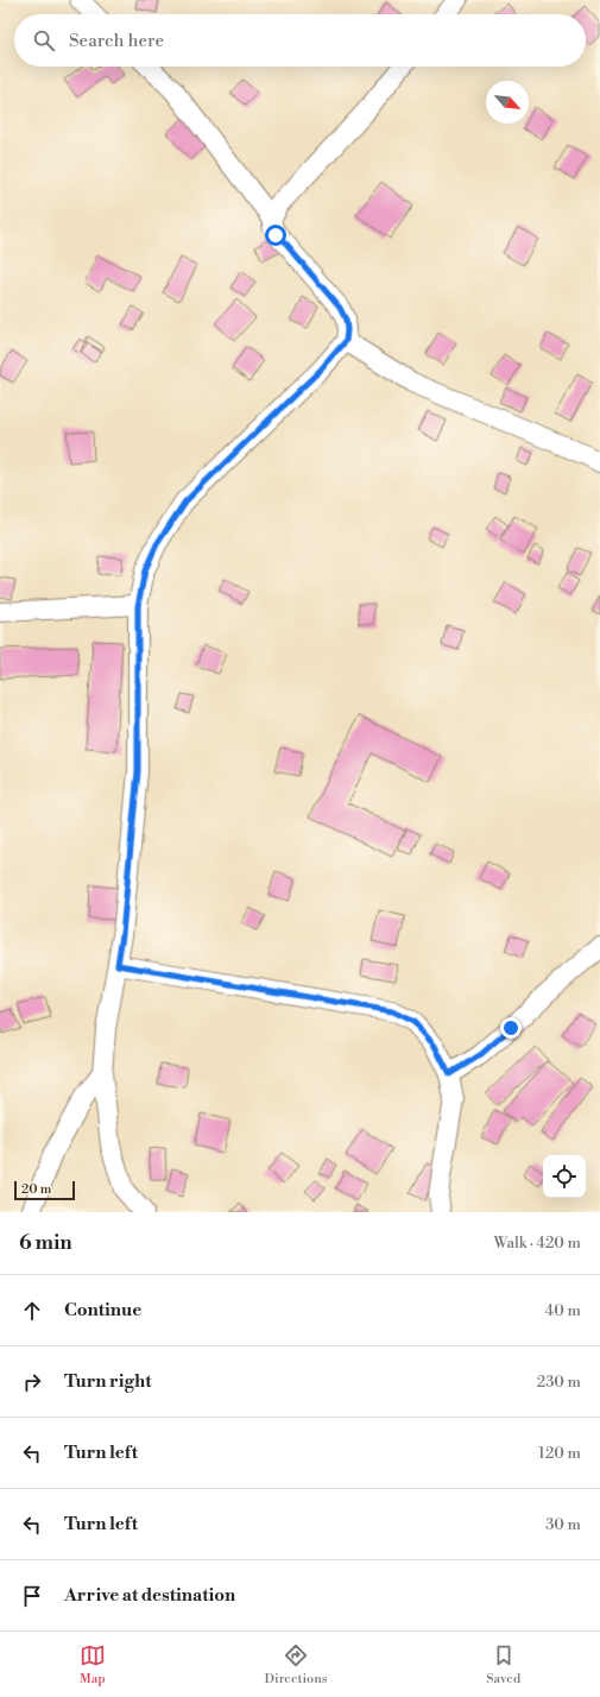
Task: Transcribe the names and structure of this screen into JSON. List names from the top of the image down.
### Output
{
  "scale_bar": "20 m",
  "north": "bottom right",
  "page": {
    "search": "Search here",
    "scale": "20 m",
    "heading": ["6 min", "Walk · 420 m"],
    "list": [
      ["Continue", "40 m"],
      ["Turn right", "230 m"],
      ["Turn left", "120 m"],
      ["Turn left", "30 m"],
      "Arrive at destination"
    ],
    "nav": ["Map", "Directions", "Saved"]
  }
}
